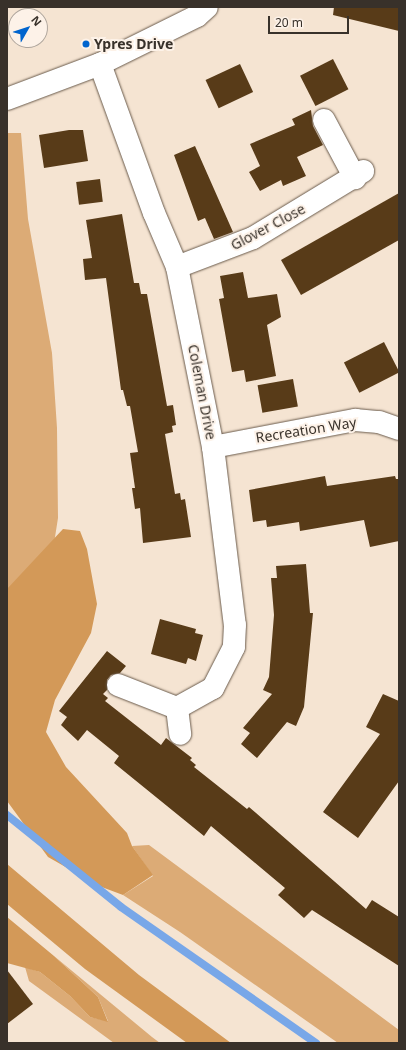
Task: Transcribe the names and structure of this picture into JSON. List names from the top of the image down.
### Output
{
  "streets": {
    "street": ["Glover Close", "Coleman Drive", "Recreation Way"]
  },
  "crossings": [
    ["Glover Close", "Coleman Drive"],
    ["Coleman Drive", "Recreation Way"]
  ],
  "places": ["Ypres Drive"],
  "scale_bar": "20 m",
  "north": "top right"
}
